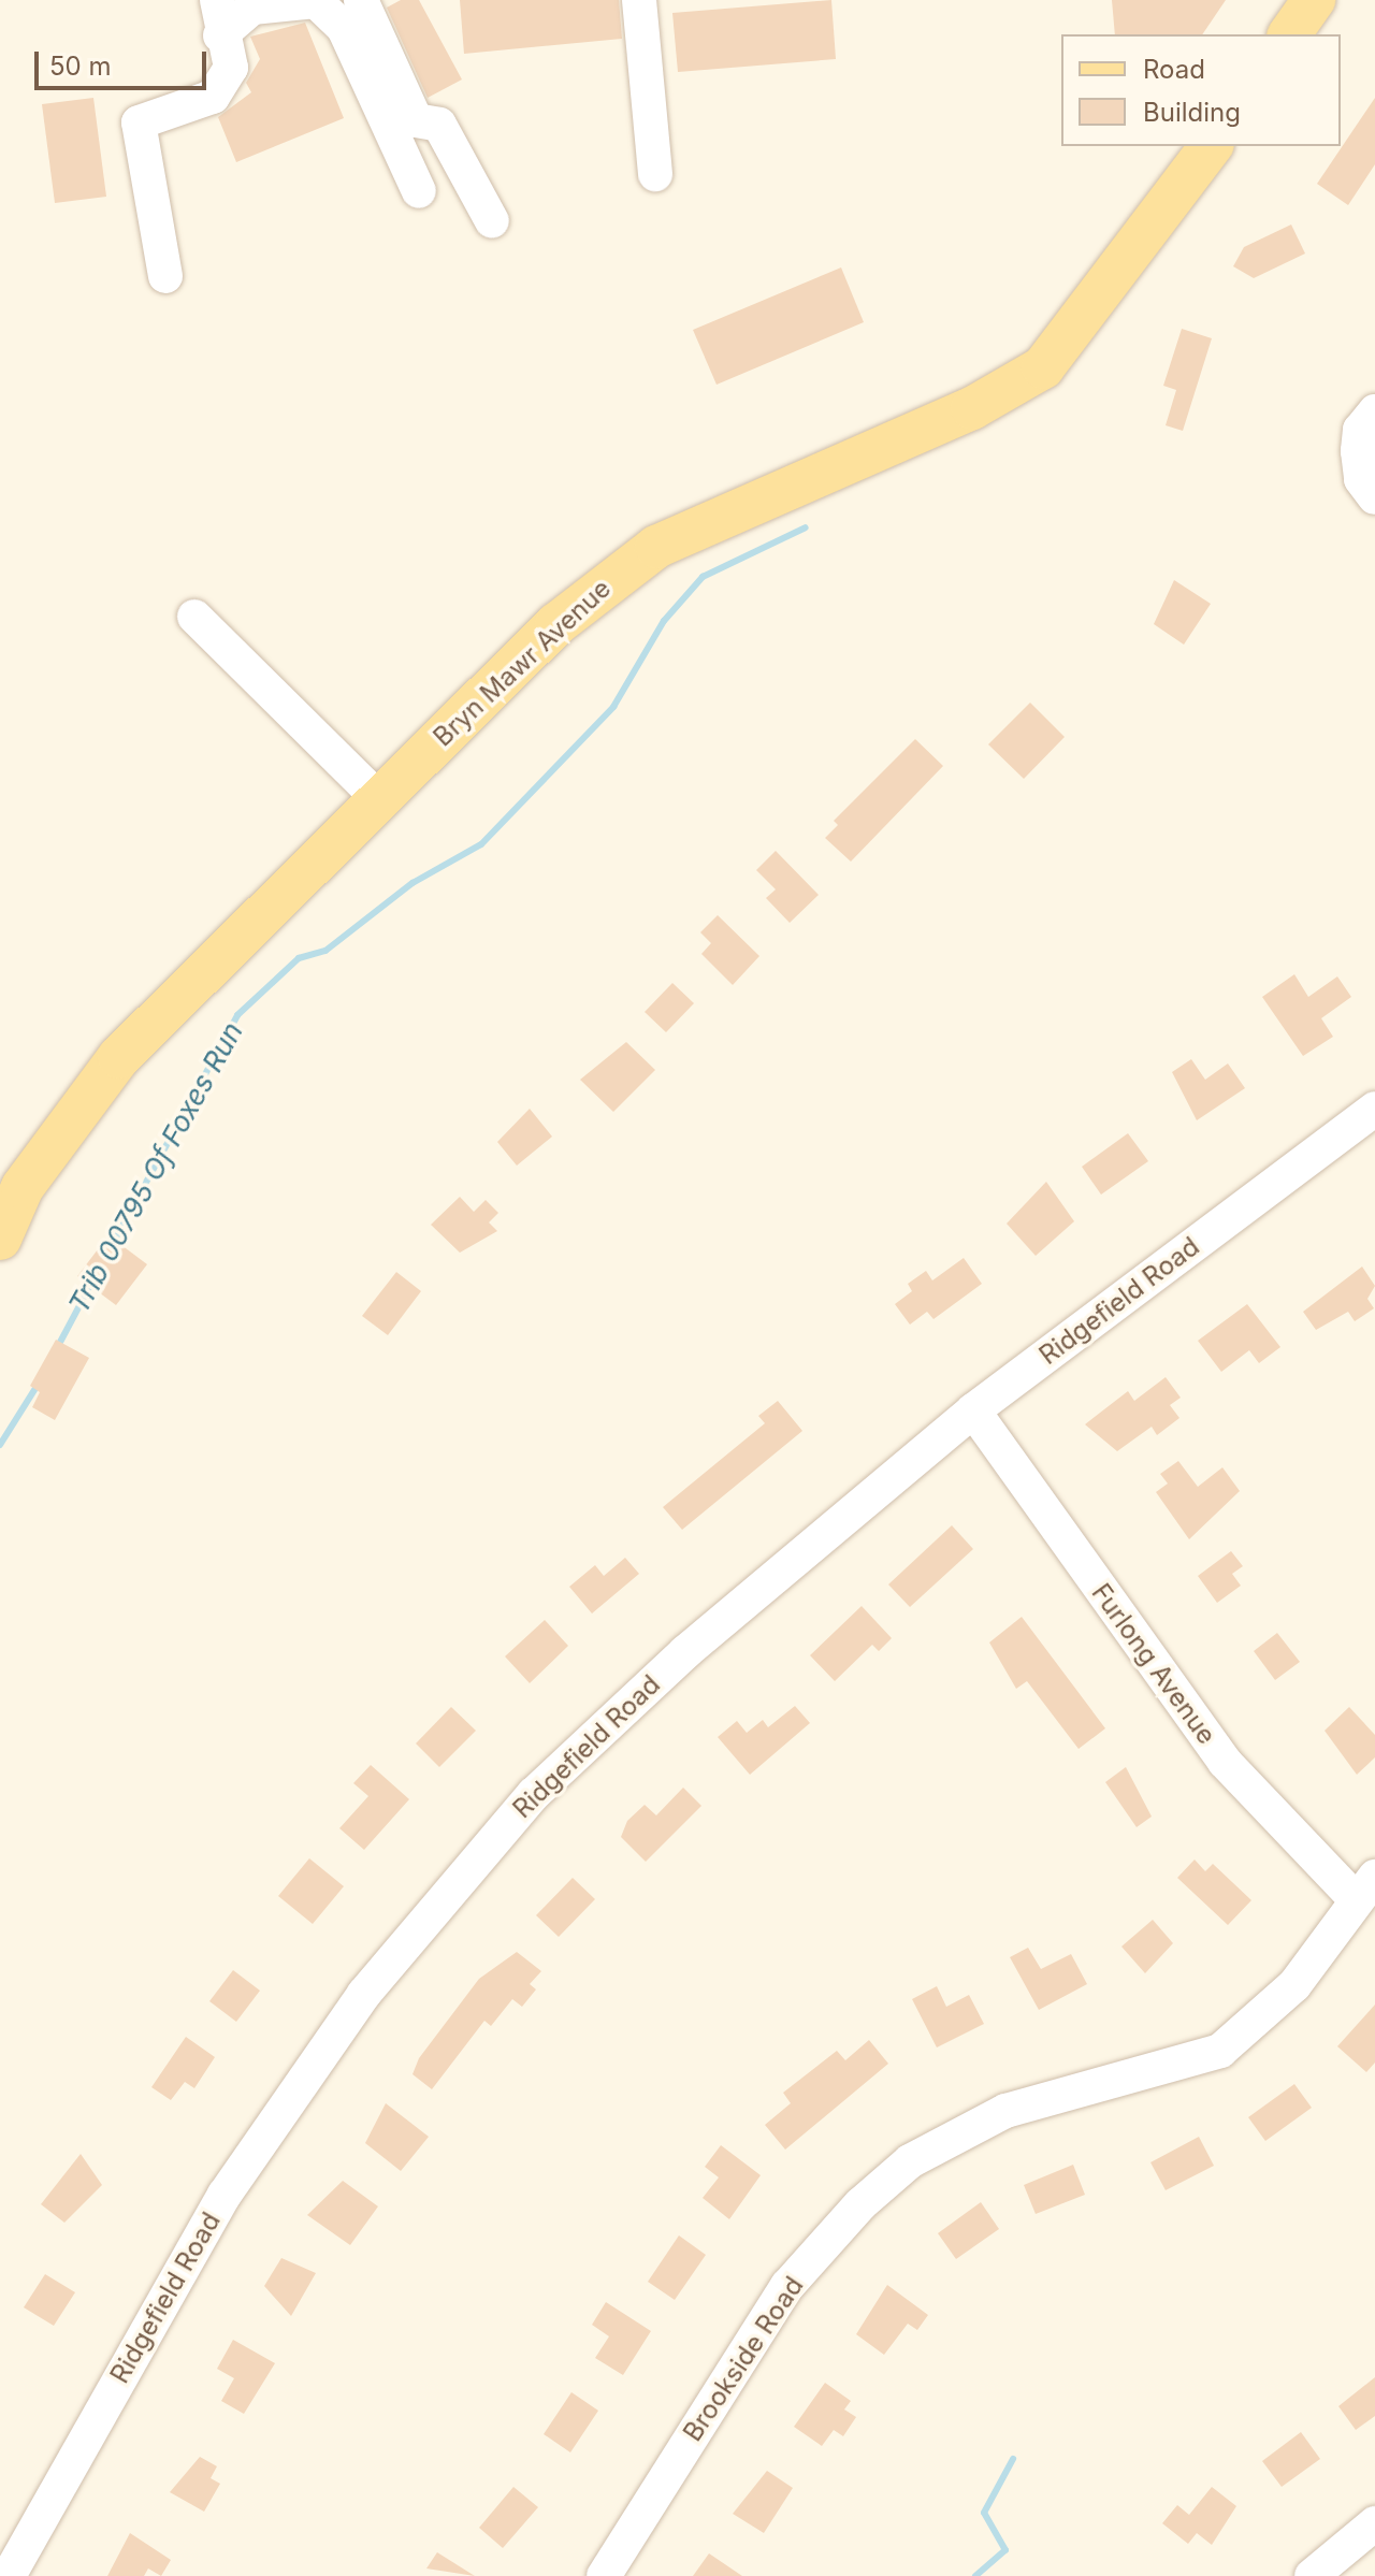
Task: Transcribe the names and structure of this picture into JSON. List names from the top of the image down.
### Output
{
  "streets": {
    "main road": ["Bryn Mawr Avenue"],
    "street": ["Ridgefield Road", "Furlong Avenue", "Brookside Road"]
  },
  "crossings": [
    ["Ridgefield Road", "Furlong Avenue"],
    ["Furlong Avenue", "Brookside Road"]
  ],
  "water": ["Trib 00795 Of Foxes Run"],
  "legend": ["Road", "Building"],
  "scale_bar": "50 m"
}
